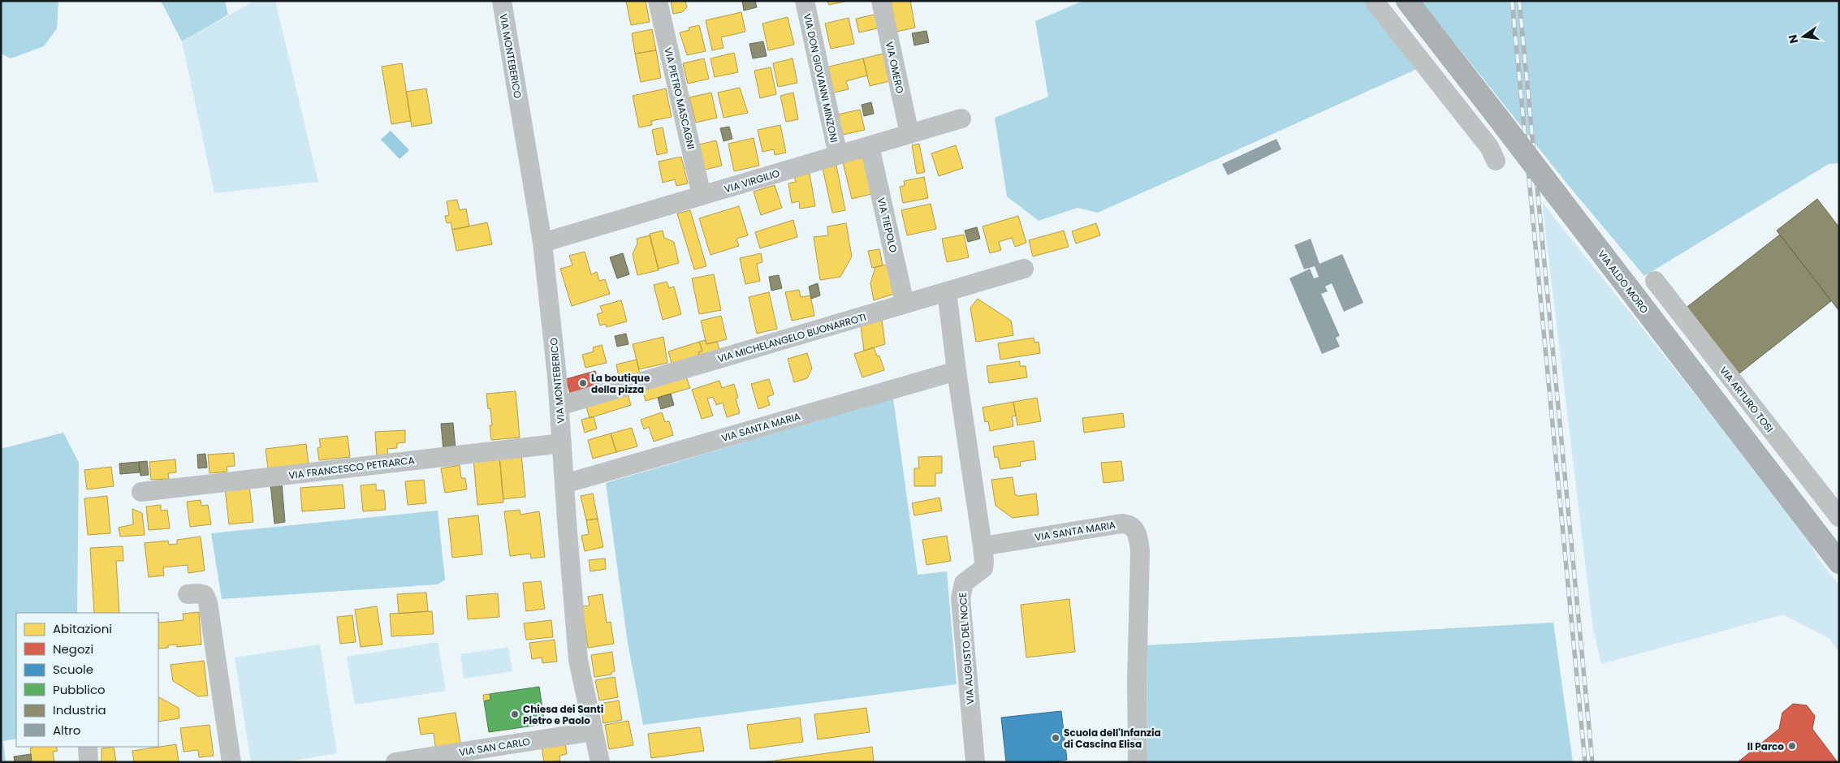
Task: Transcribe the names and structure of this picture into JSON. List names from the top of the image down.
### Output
{
  "streets": {
    "main road": ["VIA ALDO MORO"],
    "street": [
      "VIA MONTEBERICO",
      "VIA OMERO",
      "VIA DON GIOVANNI MINZONI",
      "VIA PIETRO MASCAGNI",
      "VIA VIRGILIO",
      "VIA TIEPOLO",
      "VIA MICHELANGELO BUONARROTI",
      "VIA ARTURO TOSI",
      "VIA SANTA MARIA",
      "VIA FRANCESCO PETRARCA",
      "VIA AUGUSTO DEL NOCE",
      "VIA SAN CARLO"
    ]
  },
  "crossings": [
    ["VIA MONTEBERICO", "VIA VIRGILIO"],
    ["VIA MONTEBERICO", "VIA MICHELANGELO BUONARROTI"],
    ["VIA MONTEBERICO", "VIA SANTA MARIA"],
    ["VIA MONTEBERICO", "VIA FRANCESCO PETRARCA"],
    ["VIA MONTEBERICO", "VIA SAN CARLO"],
    ["VIA OMERO", "VIA VIRGILIO"],
    ["VIA DON GIOVANNI MINZONI", "VIA VIRGILIO"],
    ["VIA PIETRO MASCAGNI", "VIA VIRGILIO"],
    ["VIA VIRGILIO", "VIA TIEPOLO"],
    ["VIA TIEPOLO", "VIA MICHELANGELO BUONARROTI"],
    ["VIA SANTA MARIA", "VIA AUGUSTO DEL NOCE"]
  ],
  "places": [
    "La boutique della pizza",
    "Chiesa dei Santi Pietro e Paolo",
    "Scuola dell'Infanzia di Cascina Elisa",
    "Il Parco"
  ],
  "legend": [
    "Abitazioni",
    "Negozi",
    "Scuole",
    "Pubblico",
    "Industria",
    "Altro"
  ],
  "north": "left"
}
